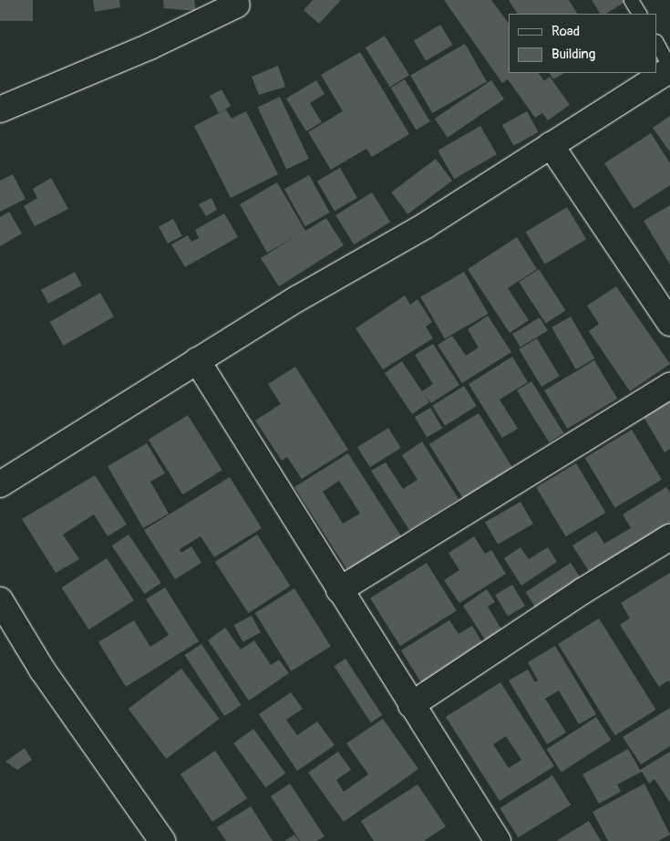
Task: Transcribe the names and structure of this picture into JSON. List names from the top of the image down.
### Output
{
  "legend": ["Road", "Building"]
}
